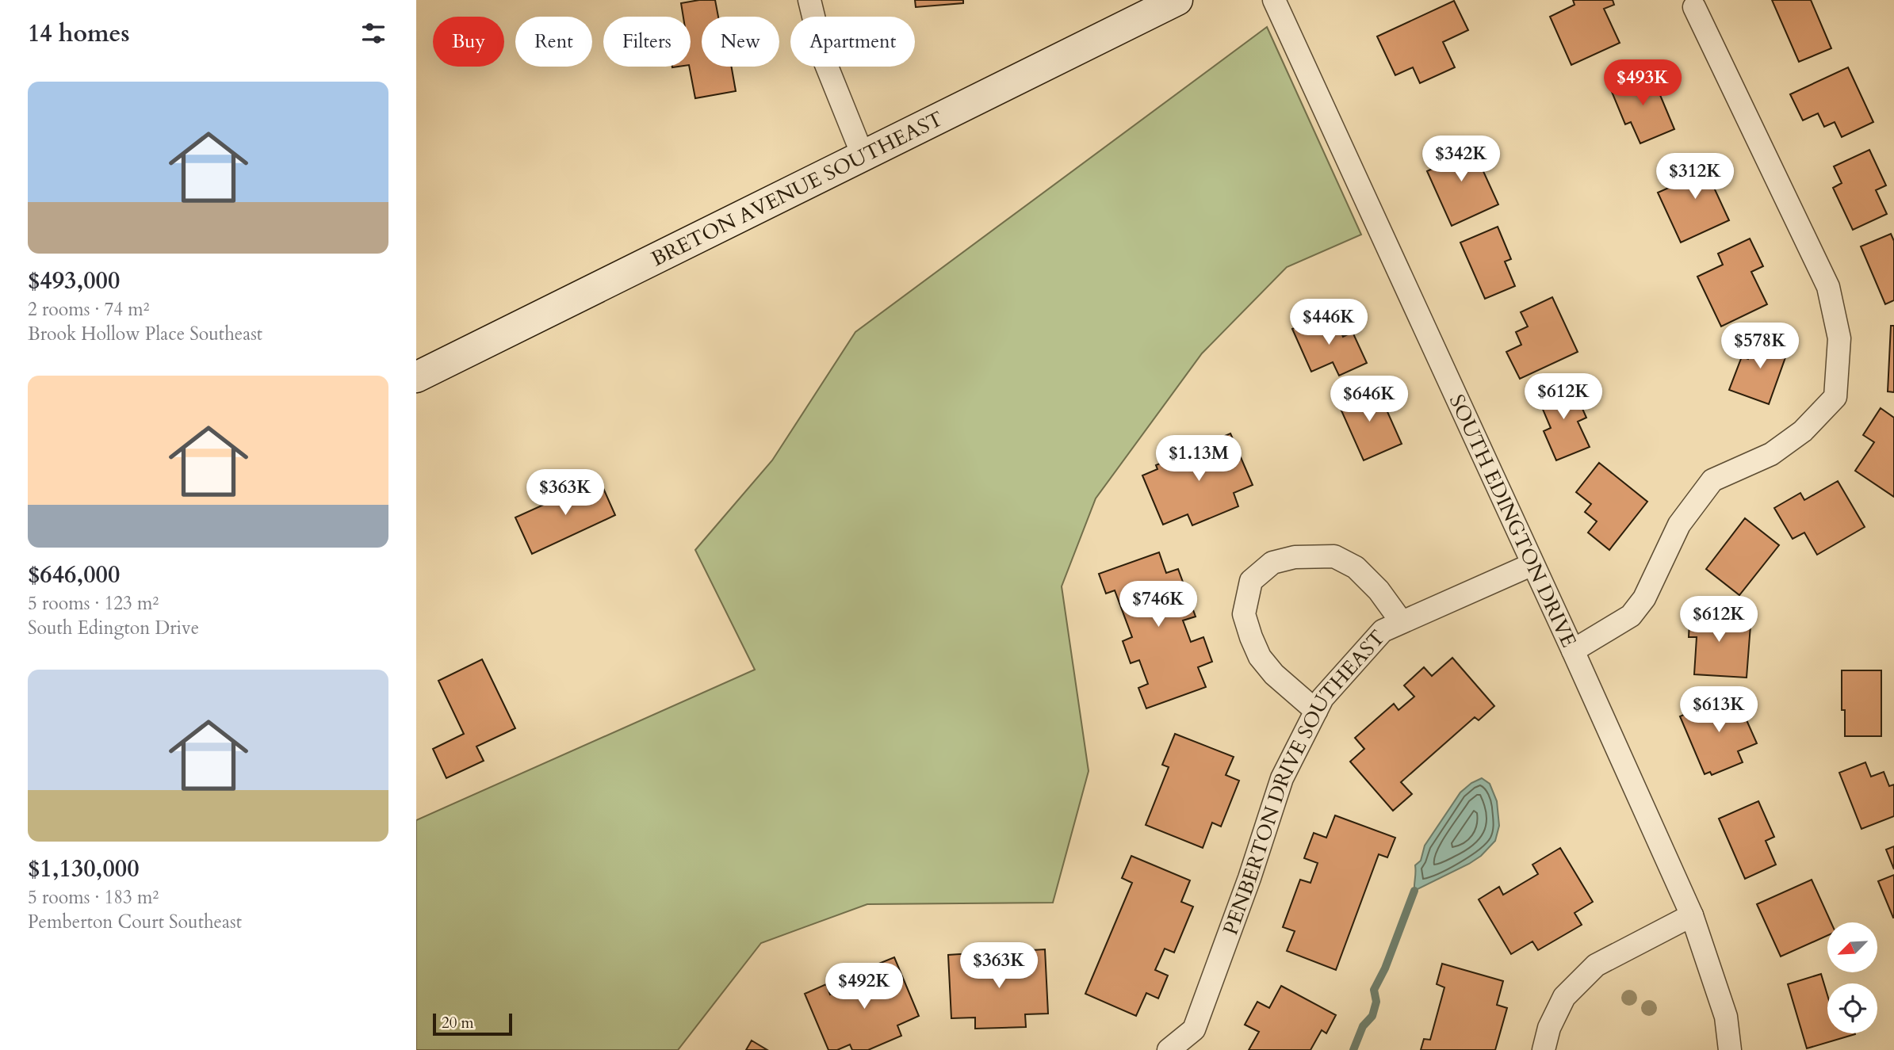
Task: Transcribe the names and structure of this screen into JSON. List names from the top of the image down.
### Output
{
  "streets": {
    "main road": ["BRETON AVENUE SOUTHEAST"],
    "street": ["SOUTH EDINGTON DRIVE", "PENBERTON DRIVE SOUTHEAST"]
  },
  "crossings": [
    ["SOUTH EDINGTON DRIVE", "PENBERTON DRIVE SOUTHEAST"]
  ],
  "scale_bar": "20 m",
  "north": "bottom left",
  "page": {
    "heading": "14 homes",
    "chip": [
      "Buy",
      "Rent",
      "Filters",
      "New",
      "Apartment"
    ],
    "price": [
      "$493K",
      "$342K",
      "$312K",
      "$446K",
      "$578K",
      "$612K",
      "$646K",
      "$1.13M",
      "$363K",
      "$746K",
      "$612K",
      "$613K",
      "$363K",
      "$492K"
    ],
    "list": [
      {
        "name": "$493,000",
        "note": "2 rooms · 74 m² · Brook Hollow Place Southeast"
      },
      {
        "name": "$646,000",
        "note": "5 rooms · 123 m² · South Edington Drive"
      },
      {
        "name": "$1,130,000",
        "note": "5 rooms · 183 m² · Pemberton Court Southeast"
      }
    ],
    "scale": "20 m"
  }
}
